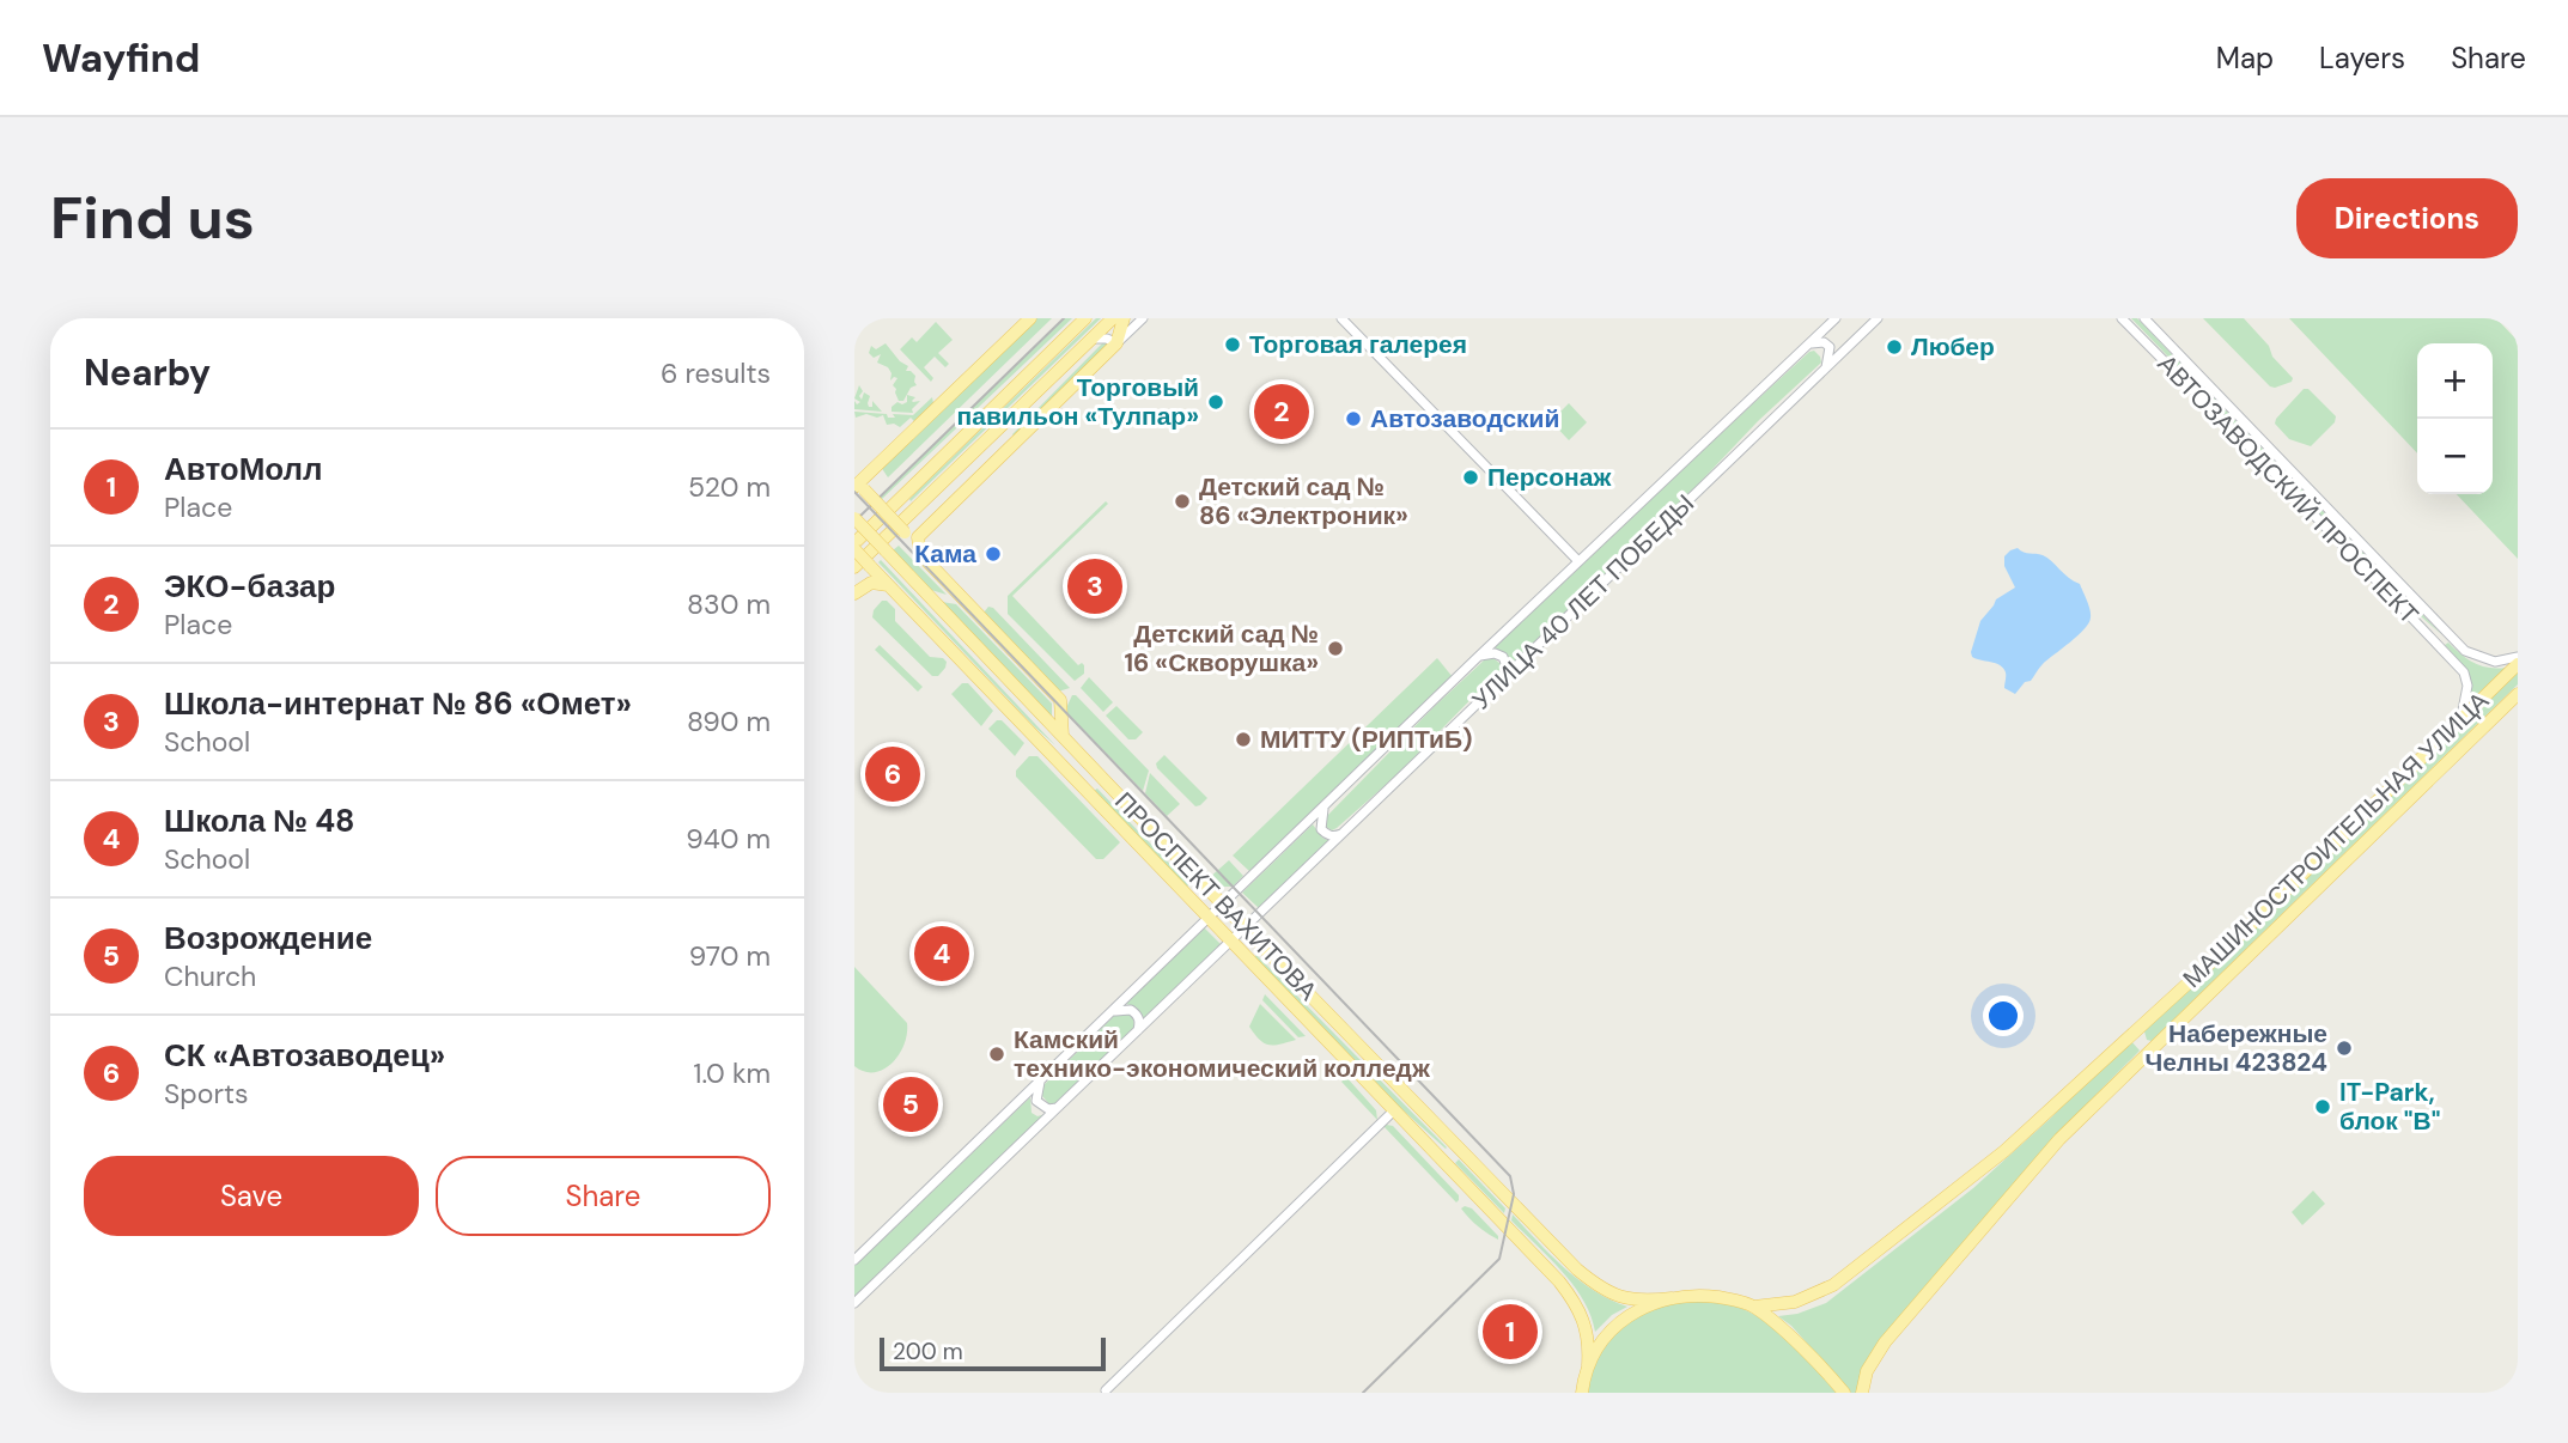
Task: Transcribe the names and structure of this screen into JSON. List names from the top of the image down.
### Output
{
  "streets": {
    "main road": ["МАШИНОСТРОИТЕЛЬНАЯ УЛИЦА", "ПРОСПЕКТ ВАХИТОВА"],
    "street": ["АВТОЗАВОДСКИЙ ПРОСПЕКТ", "УЛИЦА 40 ЛЕТ ПОБЕДЫ"]
  },
  "crossings": [
    ["АВТОЗАВОДСКИЙ ПРОСПЕКТ", "МАШИНОСТРОИТЕЛЬНАЯ УЛИЦА"],
    ["УЛИЦА 40 ЛЕТ ПОБЕДЫ", "ПРОСПЕКТ ВАХИТОВА"],
    ["МАШИНОСТРОИТЕЛЬНАЯ УЛИЦА", "ПРОСПЕКТ ВАХИТОВА"]
  ],
  "places": [
    "Торговая галерея",
    "Любер",
    "Торговый павильон «Тулпар»",
    "Автозаводский",
    "Персонаж",
    "Детский сад № 86 «Электроник»",
    "Кама",
    "Детский сад № 16 «Скворушка»",
    "МИТТУ (РИПТиБ)",
    "Набережные Челны 423824",
    "Камский технико-экономический колледж",
    "IT-Park, блок \"В\""
  ],
  "scale_bar": "200 m",
  "page": {
    "header": "Wayfind",
    "nav": ["Map", "Layers", "Share"],
    "buttons": [
      "Directions",
      ["Save", "Share"]
    ],
    "title": "Find us",
    "heading": ["Nearby", "6 results"],
    "map_buttons": ["+", "−"],
    "pins": [
      "2",
      "3",
      "6",
      "4",
      "5",
      "1"
    ],
    "list": [
      {
        "mark": "1",
        "name": "АвтоМолл",
        "note": "Place",
        "value": "520 m"
      },
      {
        "mark": "2",
        "name": "ЭКО-базар",
        "note": "Place",
        "value": "830 m"
      },
      {
        "mark": "3",
        "name": "Школа-интернат № 86 «Омет»",
        "note": "School",
        "value": "890 m"
      },
      {
        "mark": "4",
        "name": "Школа № 48",
        "note": "School",
        "value": "940 m"
      },
      {
        "mark": "5",
        "name": "Возрождение",
        "note": "Church",
        "value": "970 m"
      },
      {
        "mark": "6",
        "name": "СК «Автозаводец»",
        "note": "Sports",
        "value": "1.0 km"
      }
    ],
    "scale": "200 m"
  }
}
